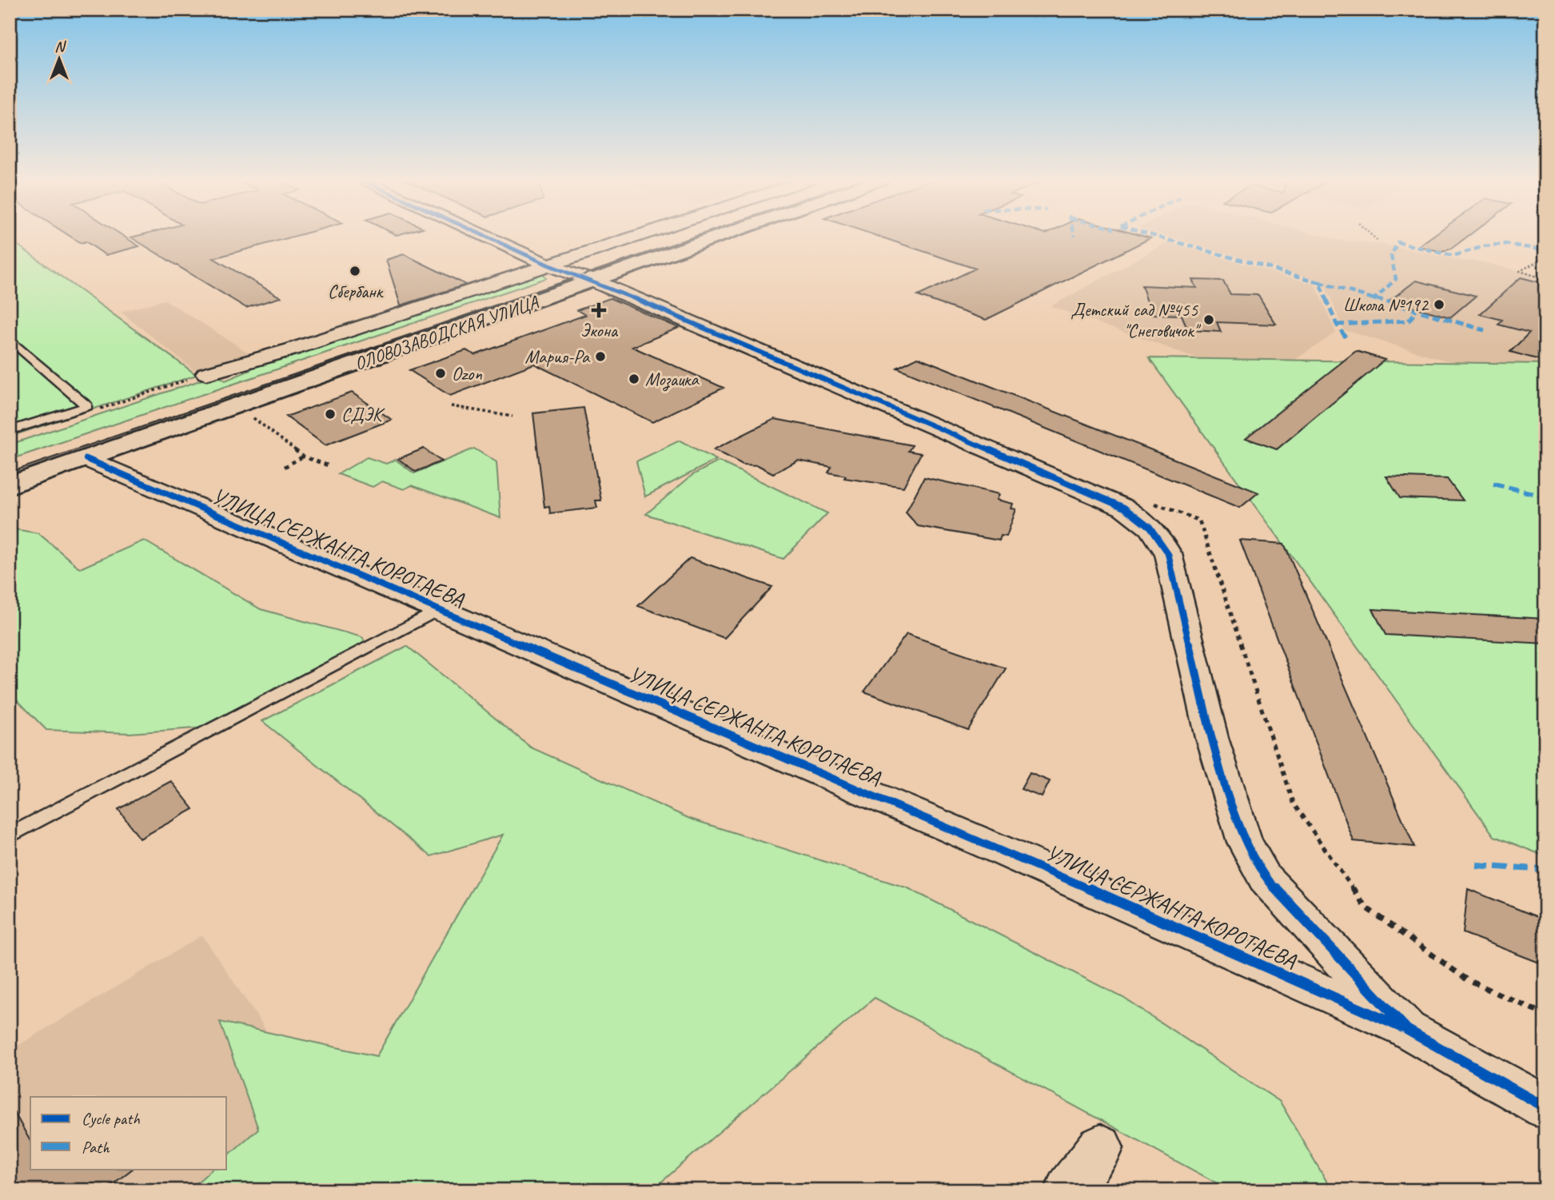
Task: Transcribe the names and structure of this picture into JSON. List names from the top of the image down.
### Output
{
  "streets": {
    "street": ["ОЛОВОЗАВОДСКАЯ УЛИЦА", "УЛИЦА СЕРЖАНТА КОРОТАЕВА"]
  },
  "crossings": [
    ["ОЛОВОЗАВОДСКАЯ УЛИЦА", "УЛИЦА СЕРЖАНТА КОРОТАЕВА"]
  ],
  "places": {
    "other": [
      "Сбербанк",
      "Школа №192",
      "Детский сад №455 \"Снеговичок\"",
      "Мария-Ра",
      "Ozon",
      "Мозаика",
      "СДЭК"
    ],
    "health": ["Экона"]
  },
  "legend": ["Cycle path", "Path"],
  "north": "top"
}
